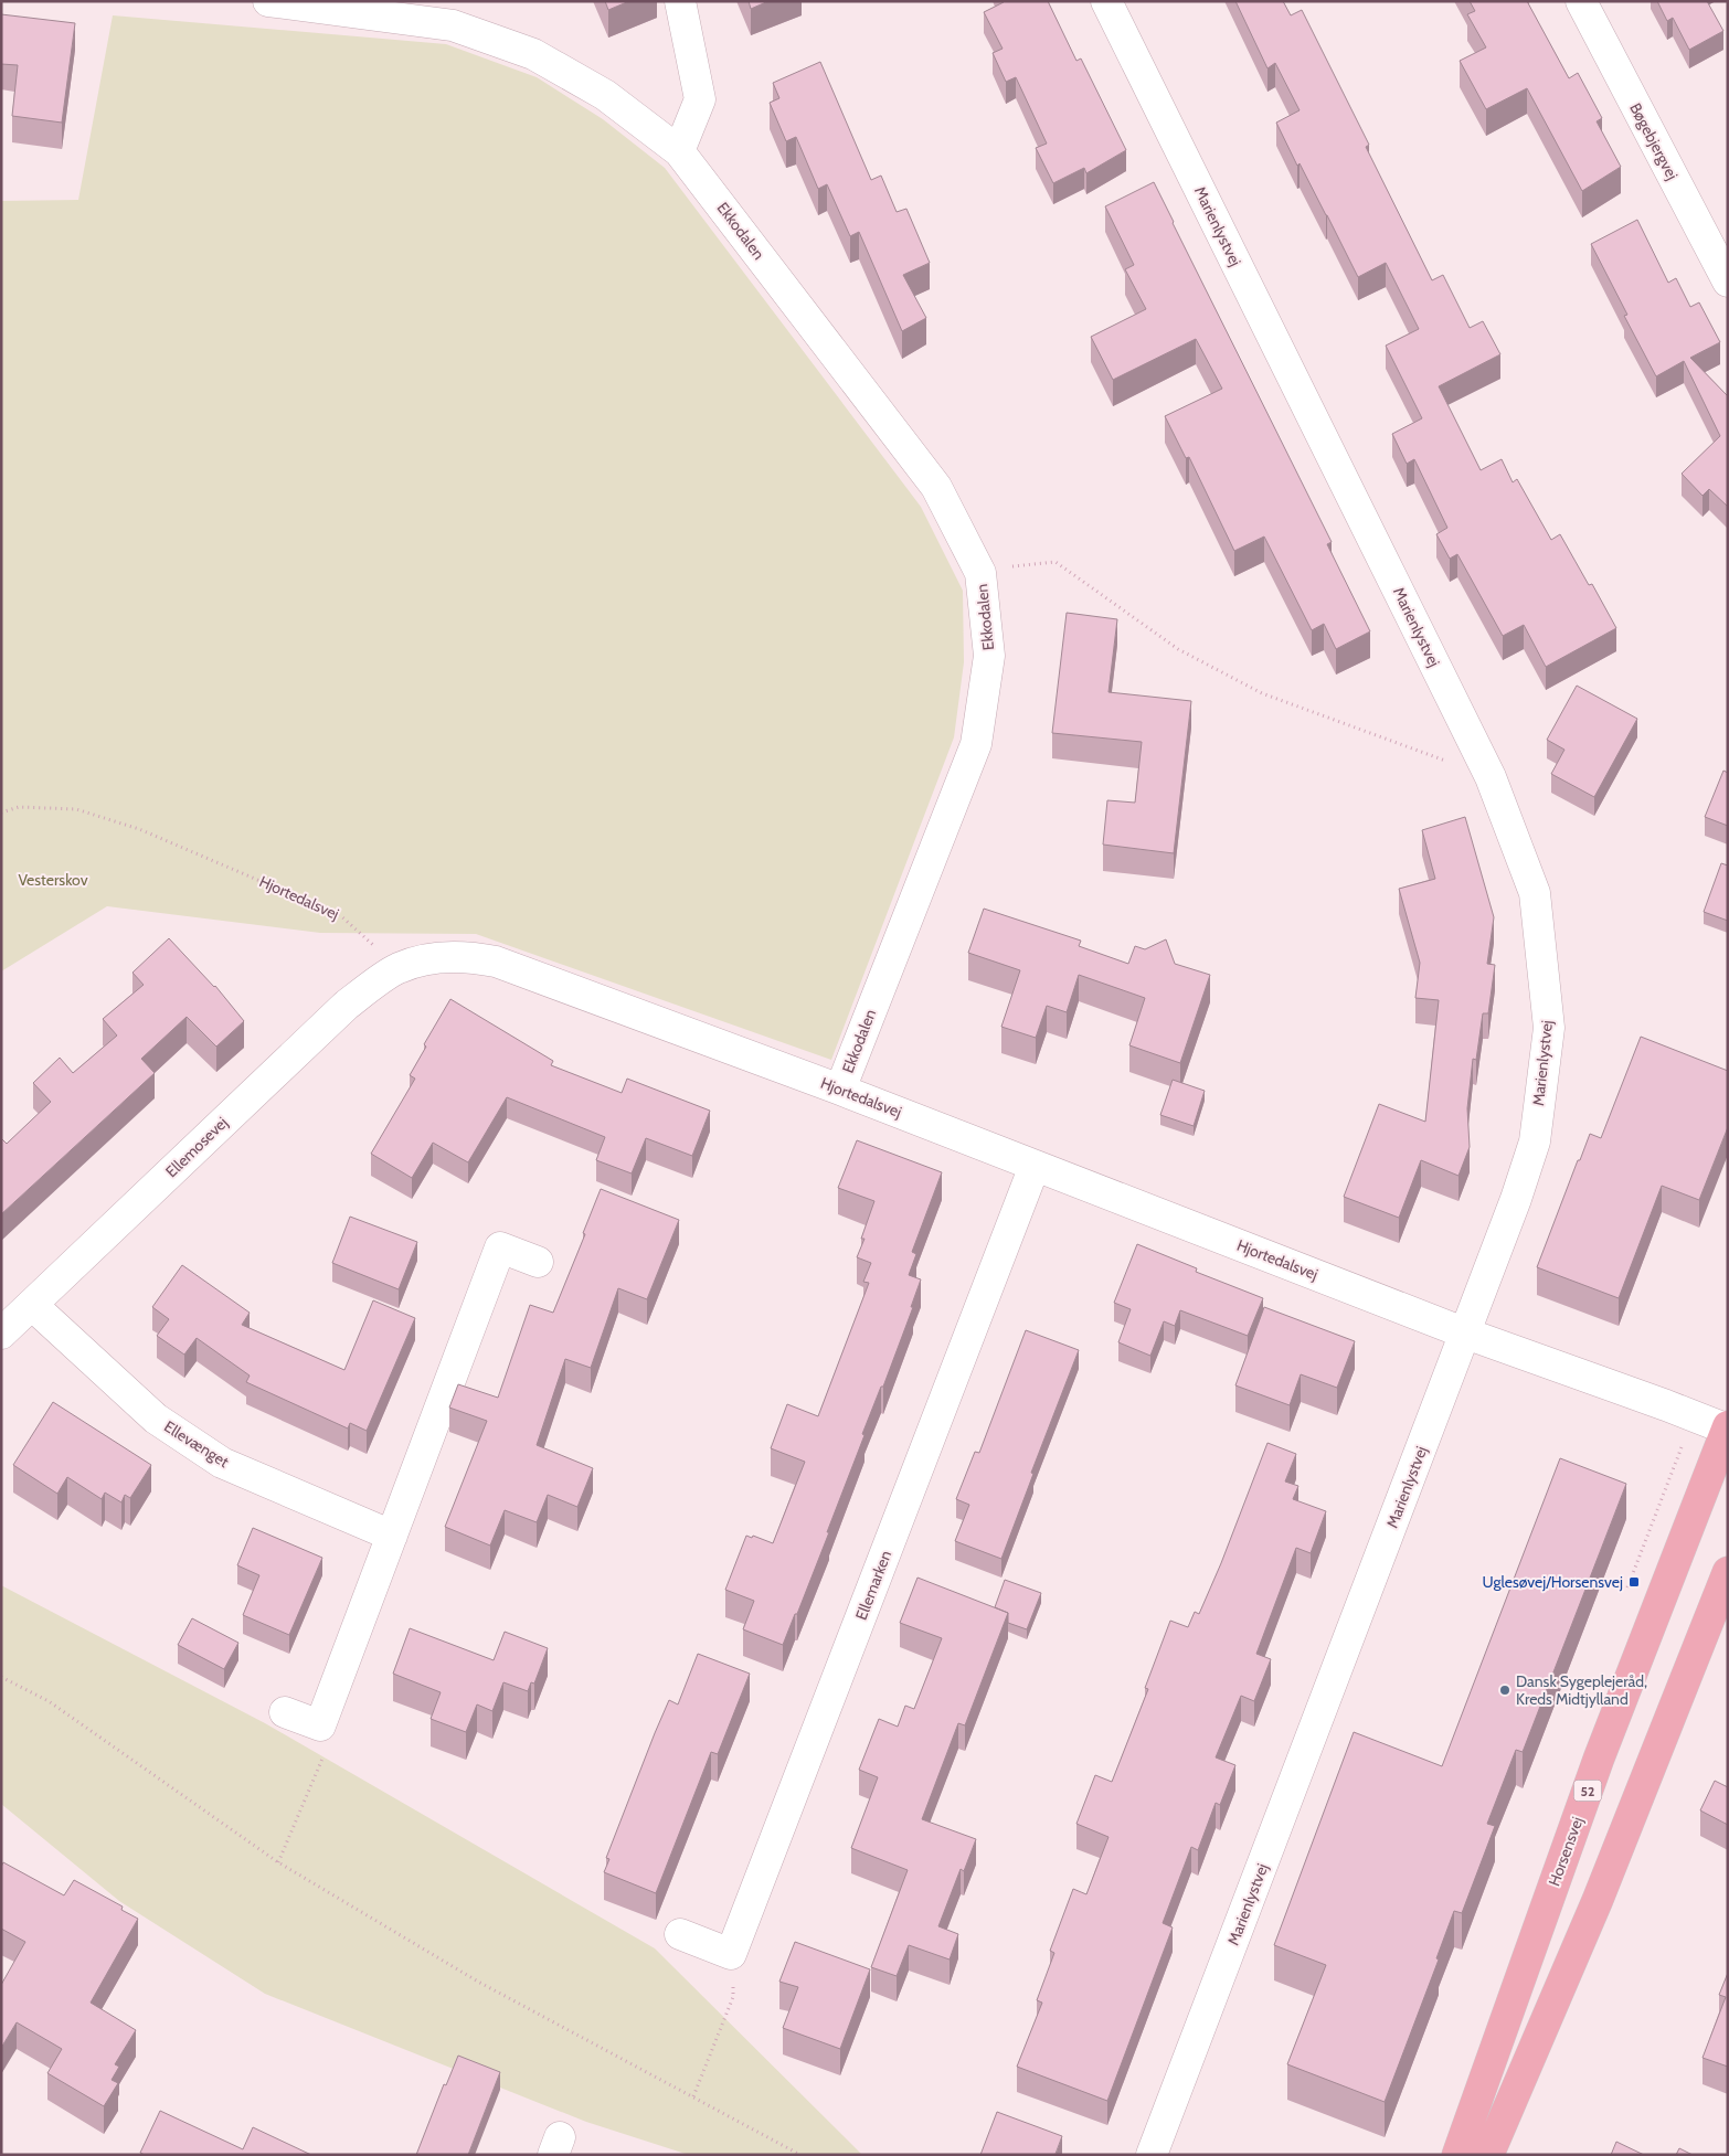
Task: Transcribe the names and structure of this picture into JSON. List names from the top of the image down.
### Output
{
  "streets": {
    "main road": ["52", "Horsensvej"],
    "street": [
      "Bøgebjergvej",
      "Marienlystvej",
      "Ekkodalen",
      "Hjortedalsvej",
      "Ellemosevej",
      "Ellevænget",
      "Ellemarken"
    ]
  },
  "crossings": [
    ["Marienlystvej", "Hjortedalsvej"],
    ["Ekkodalen", "Hjortedalsvej"],
    ["Hjortedalsvej", "Ellemosevej"],
    ["Hjortedalsvej", "Ellemarken"],
    ["Hjortedalsvej", "Horsensvej"],
    ["Ellemosevej", "Ellevænget"]
  ],
  "parks": ["Vesterskov"],
  "places": {
    "transit": ["Uglesøvej/Horsensvej"],
    "other": ["Dansk Sygeplejeråd, Kreds Midtjylland"]
  }
}
